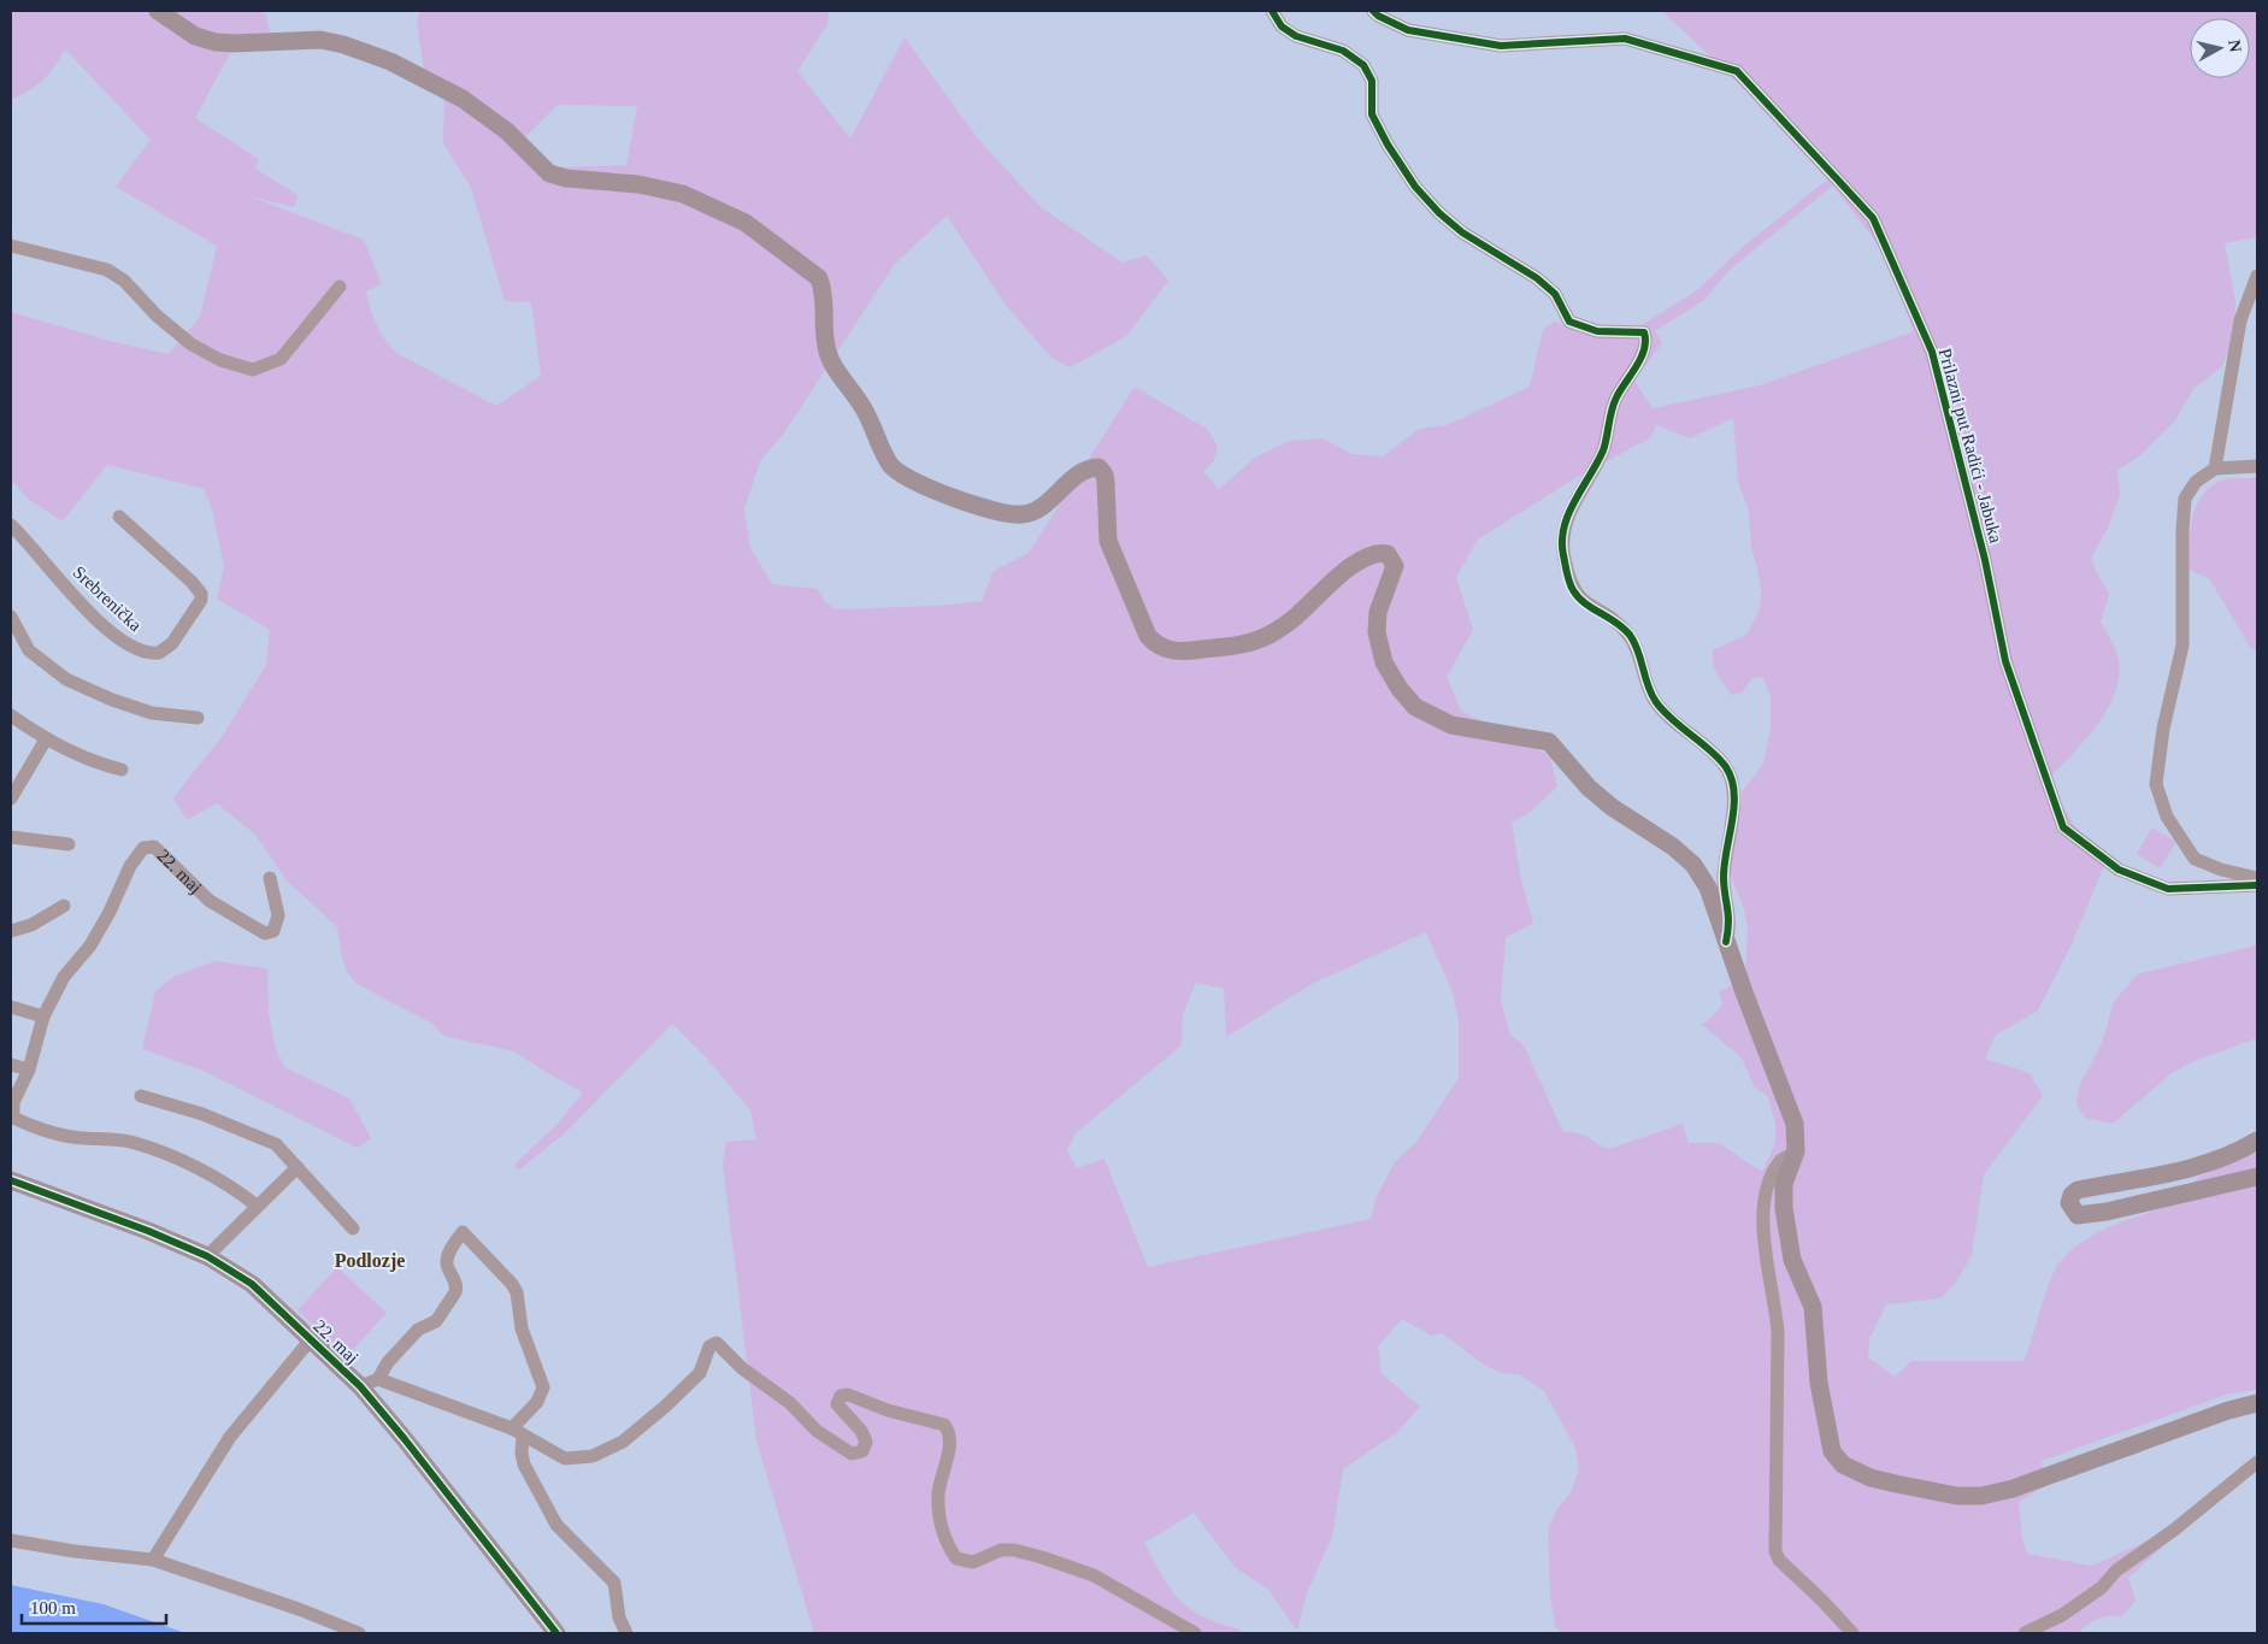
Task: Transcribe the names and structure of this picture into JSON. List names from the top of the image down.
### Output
{
  "streets": {
    "main road": ["22. maj"],
    "street": ["Prilazni put Radići - Jabuka", "Srebrenička"]
  },
  "districts": ["Podlozje"],
  "scale_bar": "100 m",
  "north": "right"
}
